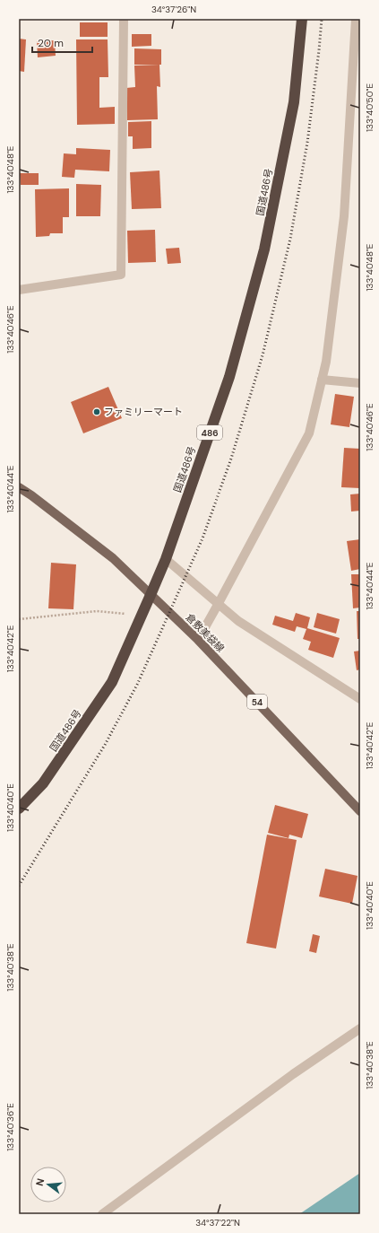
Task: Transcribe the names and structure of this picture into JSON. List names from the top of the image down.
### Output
{
  "streets": {
    "highway": ["国道486号", "486"],
    "main road": ["倉敷美袋線", "54"]
  },
  "crossings": [
    ["国道486号", "倉敷美袋線"]
  ],
  "places": ["ファミリーマート"],
  "scale_bar": "20 m",
  "north": "left",
  "coordinates": [
    "34°37'26\"N",
    "133°40'50\"E",
    "133°40'48\"E",
    "133°40'46\"E",
    "133°40'44\"E",
    "133°40'42\"E",
    "133°40'40\"E",
    "133°40'38\"E",
    "133°40'36\"E",
    "34°37'22\"N"
  ]
}
